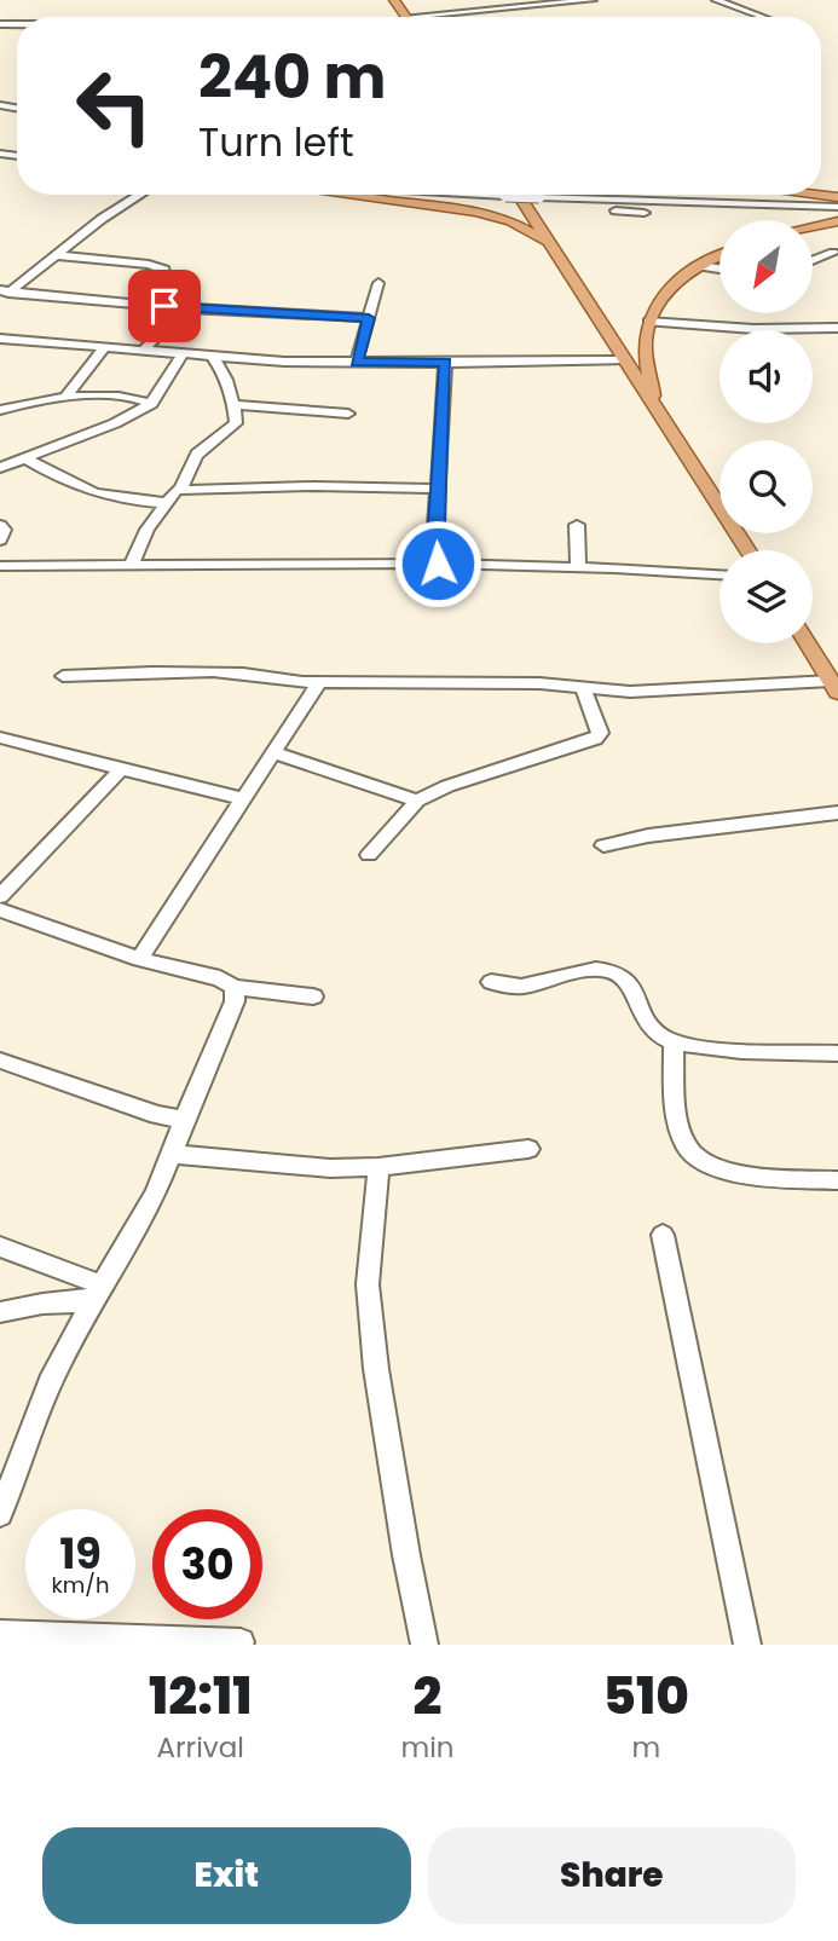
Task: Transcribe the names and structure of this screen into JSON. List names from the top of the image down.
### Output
{
  "north": "bottom left",
  "page": {
    "turn": ["240 m", "Turn left"],
    "speed": "19 km/h",
    "limit": "30",
    "eta": [
      "12:11",
      "Arrival",
      "2",
      "min",
      "510",
      "m"
    ],
    "buttons": ["Exit", "Share"]
  }
}
